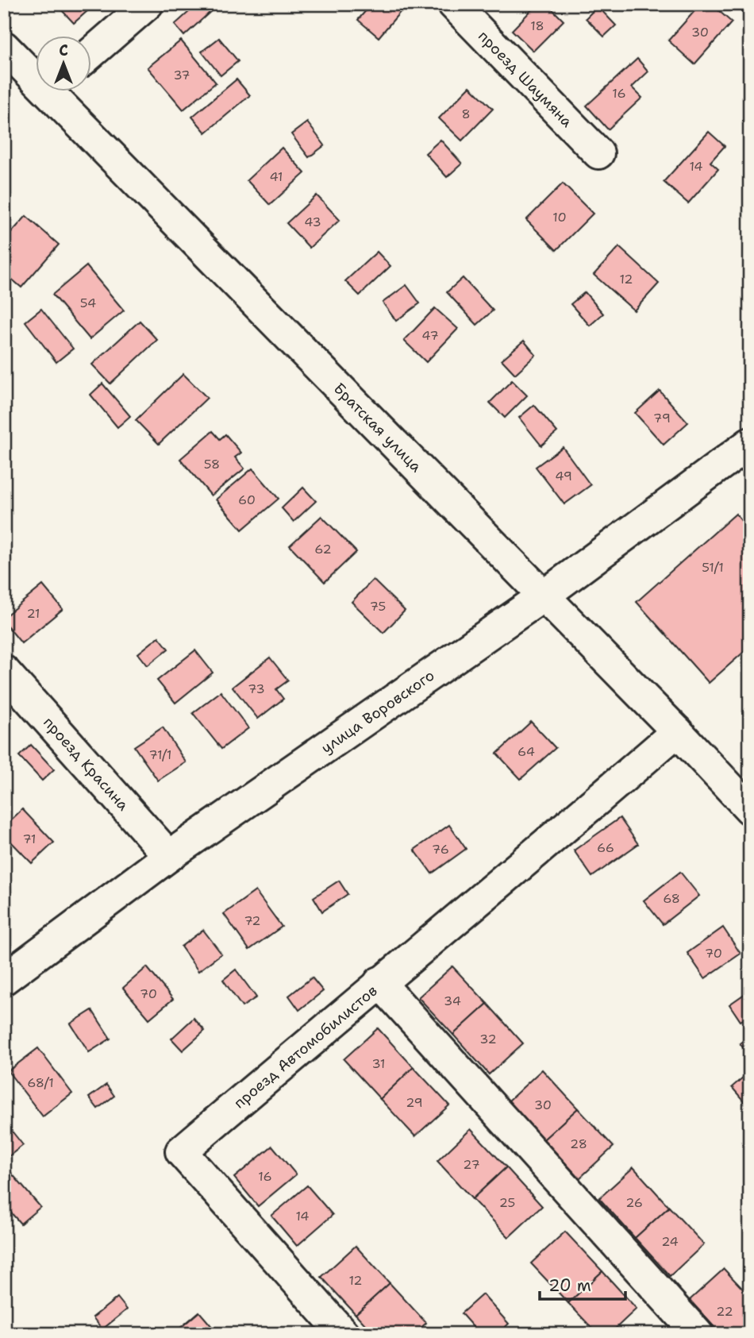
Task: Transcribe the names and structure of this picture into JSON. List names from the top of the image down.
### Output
{
  "streets": {
    "street": [
      "проезд Шаумяна",
      "Братская улица",
      "улица Воровского",
      "проезд Красина",
      "проезд Автомобилистов"
    ]
  },
  "crossings": [
    ["Братская улица", "улица Воровского"],
    ["улица Воровского", "проезд Красина"]
  ],
  "house_numbers": [
    "18",
    "30",
    "37",
    "16",
    "8",
    "14",
    "41",
    "10",
    "43",
    "12",
    "54",
    "47",
    "79",
    "58",
    "49",
    "60",
    "62",
    "51/1",
    "75",
    "21",
    "73",
    "64",
    "71/1",
    "71",
    "66",
    "76",
    "68",
    "72",
    "70",
    "70",
    "34",
    "32",
    "31",
    "68/1",
    "29",
    "30",
    "28",
    "27",
    "16",
    "25",
    "26",
    "14",
    "24",
    "12",
    "22"
  ],
  "scale_bar": "20 m",
  "north": "top"
}
